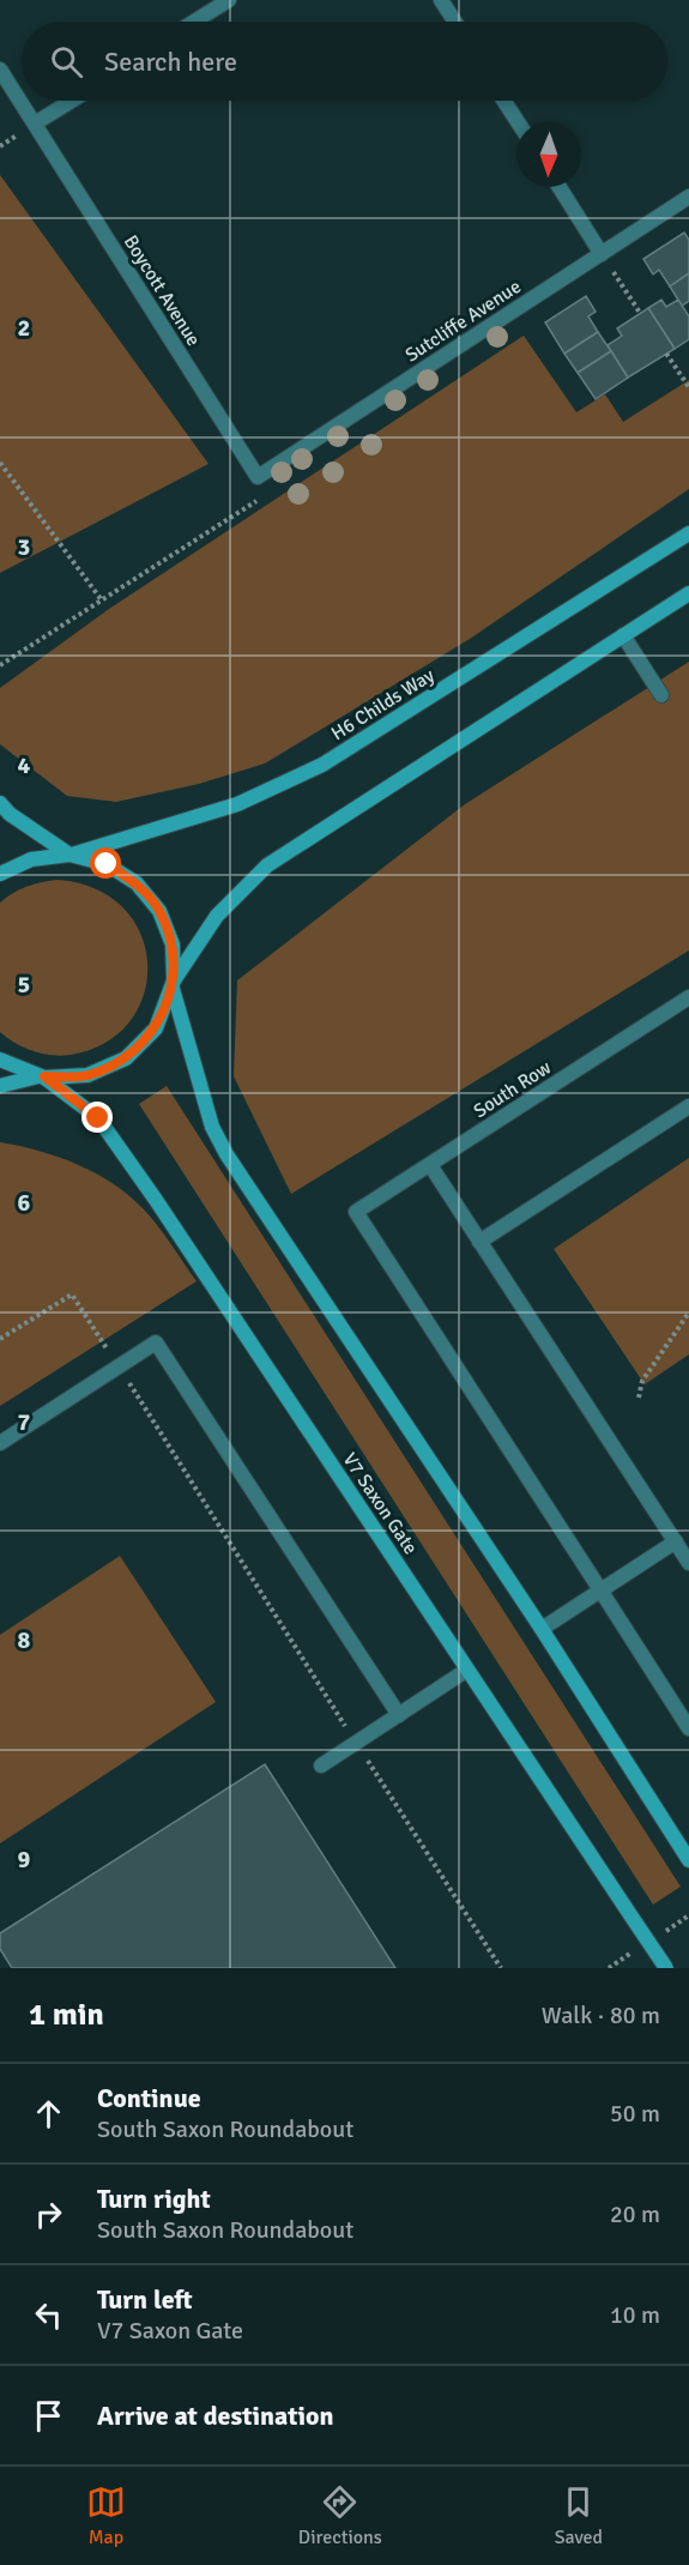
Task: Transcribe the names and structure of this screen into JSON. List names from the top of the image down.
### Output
{
  "streets": {
    "street": [
      "Boycott Avenue",
      "Sutcliffe Avenue",
      "H6 Childs Way",
      "South Row",
      "V7 Saxon Gate"
    ]
  },
  "crossings": [
    ["Boycott Avenue", "Sutcliffe Avenue"]
  ],
  "north": "bottom",
  "page": {
    "search": "Search here",
    "heading": ["1 min", "Walk · 80 m"],
    "list": [
      ["Continue", "South Saxon Roundabout", "50 m"],
      ["Turn right", "South Saxon Roundabout", "20 m"],
      ["Turn left", "V7 Saxon Gate", "10 m"],
      "Arrive at destination"
    ],
    "nav": ["Map", "Directions", "Saved"]
  },
  "grid": {
    "rows": [
      "2",
      "3",
      "4",
      "5",
      "6",
      "7",
      "8",
      "9"
    ]
  }
}
